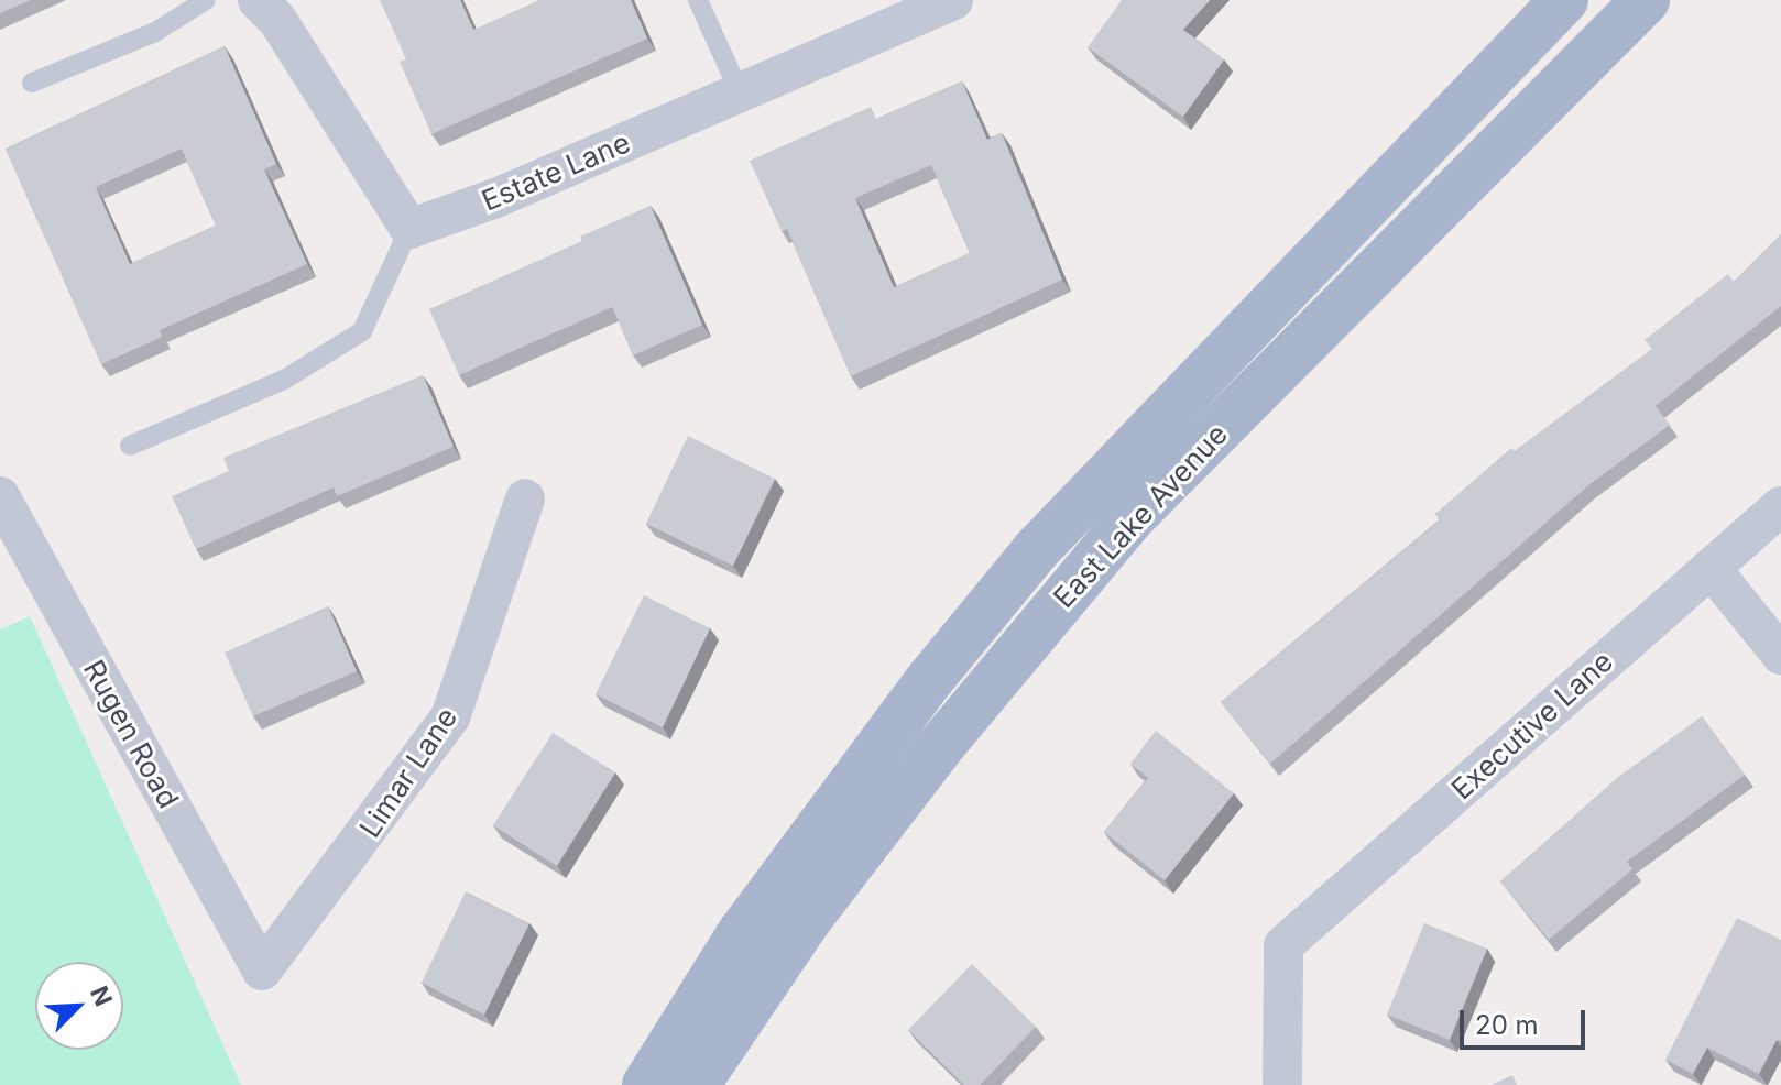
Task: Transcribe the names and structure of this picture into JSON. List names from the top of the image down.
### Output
{
  "streets": {
    "main road": ["East Lake Avenue"],
    "street": [
      "Estate Lane",
      "Executive Lane",
      "Rugen Road",
      "Limar Lane"
    ]
  },
  "crossings": [
    ["Rugen Road", "Limar Lane"]
  ],
  "scale_bar": "20 m",
  "north": "top right"
}
